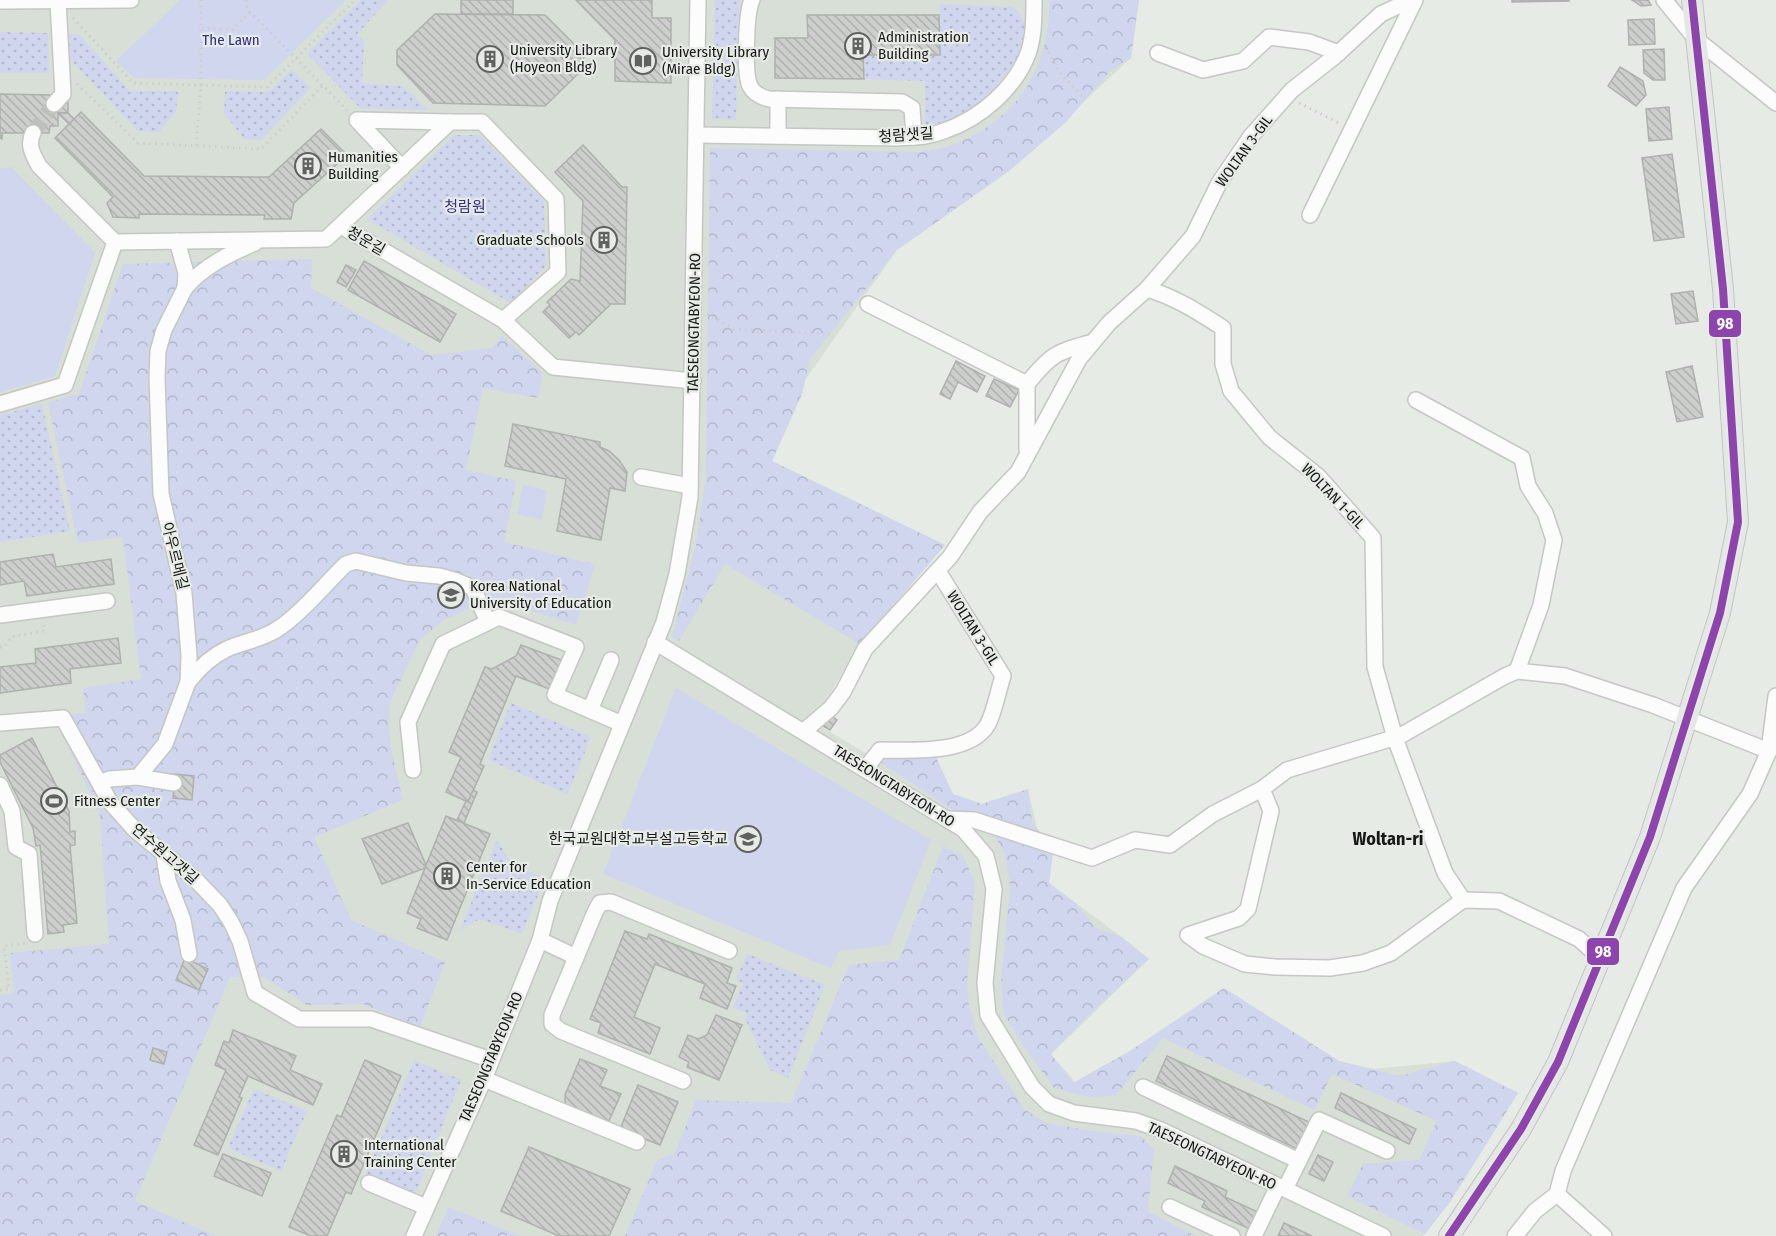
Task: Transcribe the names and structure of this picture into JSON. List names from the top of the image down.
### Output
{
  "streets": {
    "street": [
      "청람샛길",
      "WOLTAN 3-GIL",
      "청운길",
      "TAESEONGTABYEON-RO",
      "WOLTAN 1-GIL",
      "아우르메길",
      "연수원고갯길"
    ]
  },
  "crossings": [
    ["청람샛길", "TAESEONGTABYEON-RO"],
    ["WOLTAN 3-GIL", "TAESEONGTABYEON-RO"],
    ["WOLTAN 3-GIL", "WOLTAN 1-GIL"],
    ["청운길", "TAESEONGTABYEON-RO"],
    ["청운길", "아우르메길"],
    ["TAESEONGTABYEON-RO", "연수원고갯길"]
  ],
  "districts": ["Woltan-ri"],
  "parks": ["The Lawn", "청람원"],
  "places": {
    "building": [
      "Administration Building",
      "University Library (Hoyeon Bldg)",
      "Humanities Building",
      "Graduate Schools",
      "Center for In-Service Education",
      "International Training Center"
    ],
    "library": ["University Library (Mirae Bldg)"],
    "school or university": ["Korea National University of Education", "한국교원대학교부설고등학교"],
    "sports": ["Fitness Center"]
  },
  "lines": ["transit line 98"]
}
